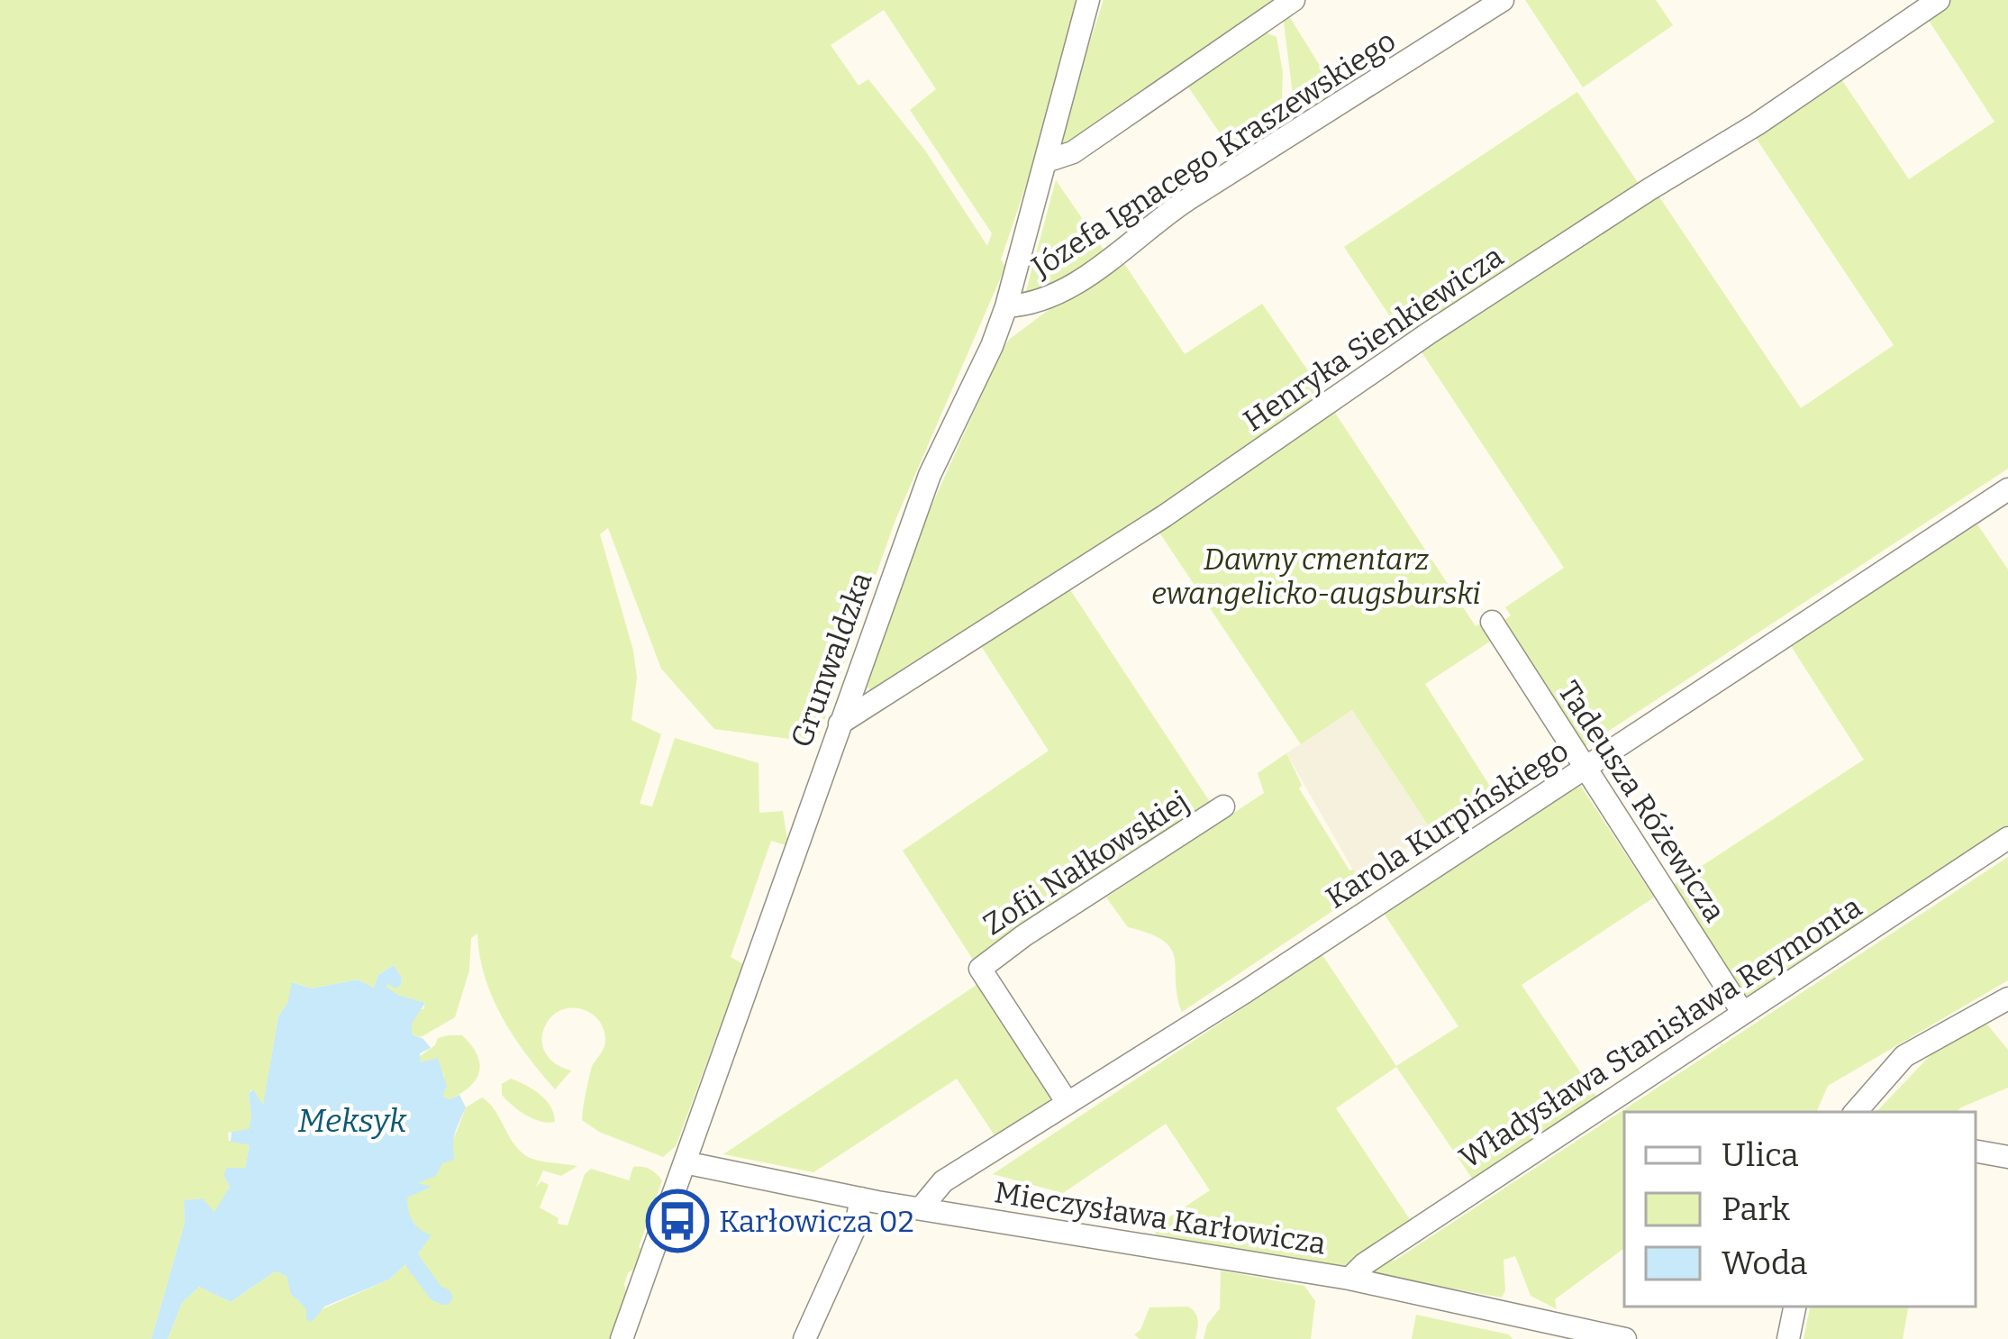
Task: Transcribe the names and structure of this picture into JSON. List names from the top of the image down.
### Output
{
  "streets": {
    "street": [
      "Józefa Ignacego Kraszewskiego",
      "Henryka Sienkiewicza",
      "Grunwaldzka",
      "Tadeusza Różewicza",
      "Karola Kurpińskiego",
      "Zofii Nałkowskiej",
      "Władysława Stanisława Reymonta",
      "Mieczysława Karłowicza"
    ]
  },
  "crossings": [
    ["Józefa Ignacego Kraszewskiego", "Grunwaldzka"],
    ["Henryka Sienkiewicza", "Grunwaldzka"],
    ["Grunwaldzka", "Mieczysława Karłowicza"],
    ["Tadeusza Różewicza", "Karola Kurpińskiego"],
    ["Tadeusza Różewicza", "Władysława Stanisława Reymonta"],
    ["Karola Kurpińskiego", "Zofii Nałkowskiej"],
    ["Karola Kurpińskiego", "Mieczysława Karłowicza"],
    ["Władysława Stanisława Reymonta", "Mieczysława Karłowicza"]
  ],
  "water": ["Meksyk"],
  "parks": ["Dawny cmentarz ewangelicko-augsburski"],
  "places": {
    "bus stop": ["Karłowicza 02"]
  },
  "legend": ["Ulica", "Park", "Woda"]
}
